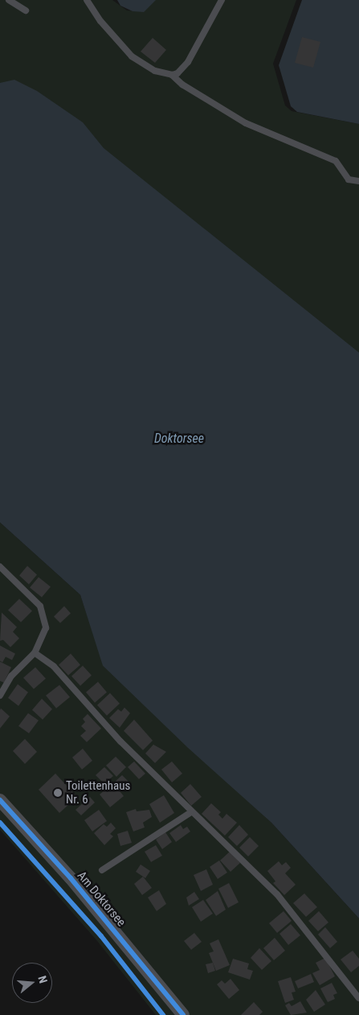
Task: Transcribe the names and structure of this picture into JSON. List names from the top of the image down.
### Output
{
  "streets": {
    "street": ["Am Doktorsee"]
  },
  "water": ["Doktorsee"],
  "places": ["Toilettenhaus Nr. 6"],
  "north": "right"
}
